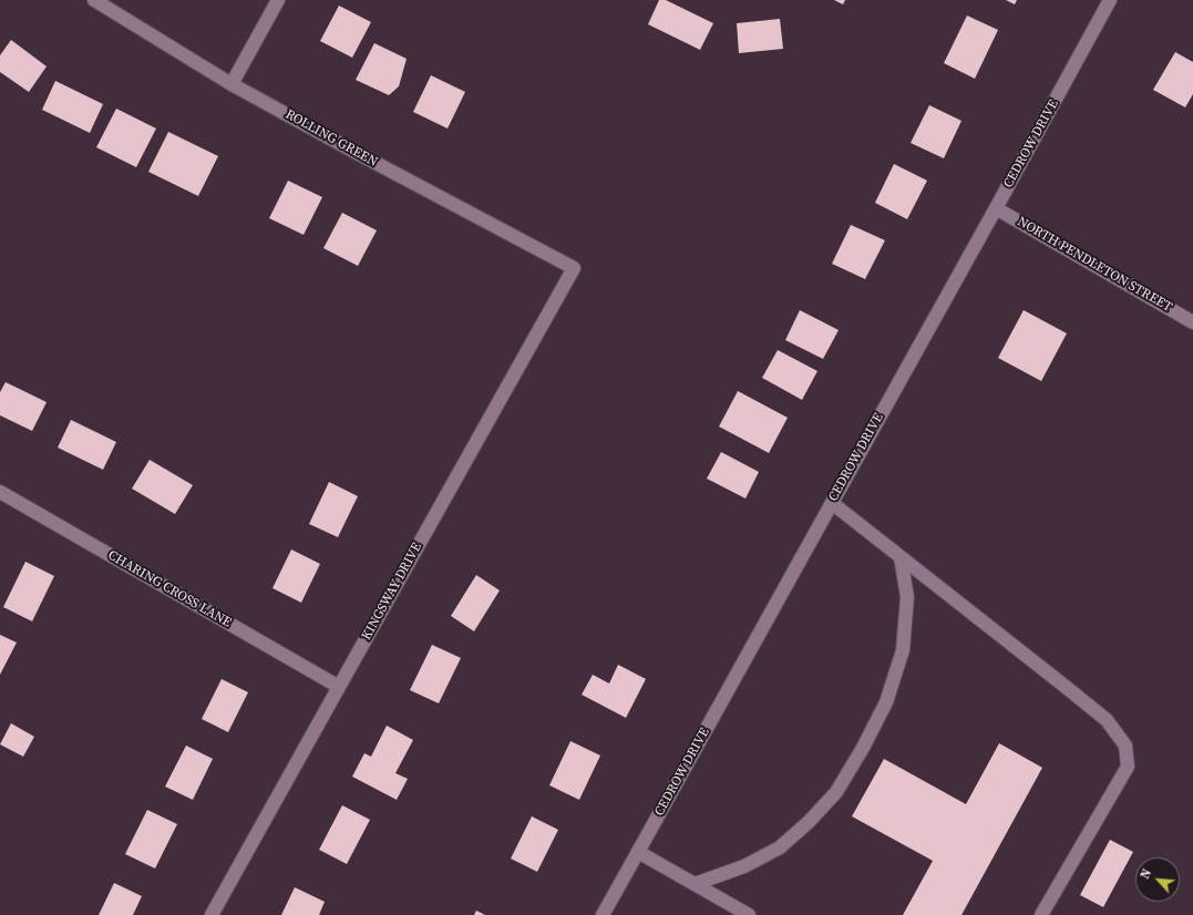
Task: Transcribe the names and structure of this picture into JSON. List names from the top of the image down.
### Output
{
  "streets": {
    "street": [
      "ROLLING GREEN",
      "CEDROW DRIVE",
      "NORTH PENDLETON STREET",
      "CHARING CROSS LANE",
      "KINGSWAY DRIVE"
    ]
  },
  "crossings": [
    ["ROLLING GREEN", "KINGSWAY DRIVE"],
    ["CEDROW DRIVE", "NORTH PENDLETON STREET"],
    ["CHARING CROSS LANE", "KINGSWAY DRIVE"]
  ],
  "north": "top left"
}
